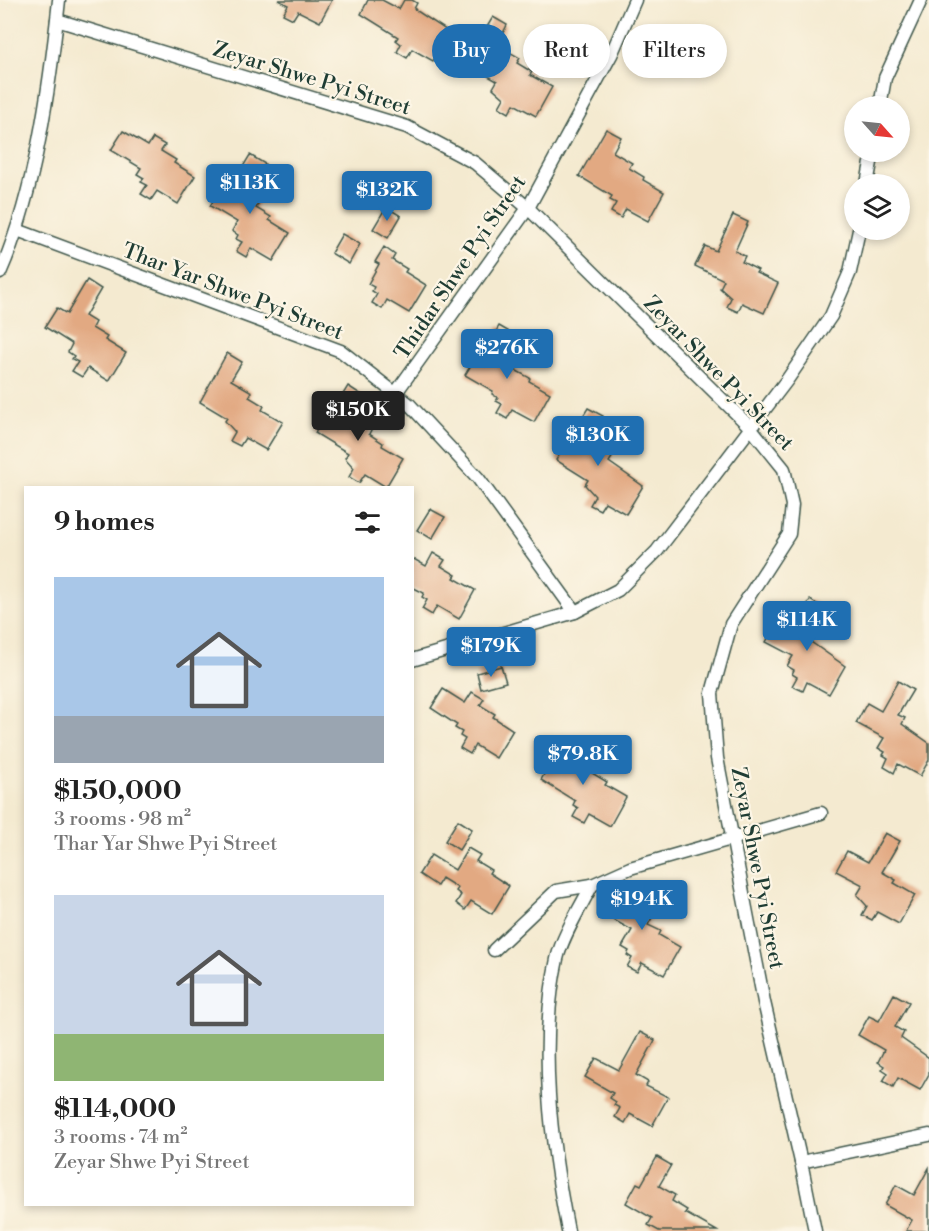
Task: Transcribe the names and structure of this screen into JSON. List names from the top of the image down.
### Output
{
  "streets": {
    "street": ["Zeyar Shwe Pyi Street", "Thidar Shwe Pyi Street", "Thar Yar Shwe Pyi Street"]
  },
  "crossings": [
    ["Zeyar Shwe Pyi Street", "Thidar Shwe Pyi Street"],
    ["Thidar Shwe Pyi Street", "Thar Yar Shwe Pyi Street"]
  ],
  "north": "bottom right",
  "page": {
    "chip": ["Buy", "Rent", "Filters"],
    "price": [
      "$113K",
      "$132K",
      "$276K",
      "$150K",
      "$130K",
      "$114K",
      "$179K",
      "$79.8K",
      "$194K"
    ],
    "heading": "9 homes",
    "list": [
      {
        "name": "$150,000",
        "note": "3 rooms · 98 m² · Thar Yar Shwe Pyi Street"
      },
      {
        "name": "$114,000",
        "note": "3 rooms · 74 m² · Zeyar Shwe Pyi Street"
      }
    ]
  }
}
